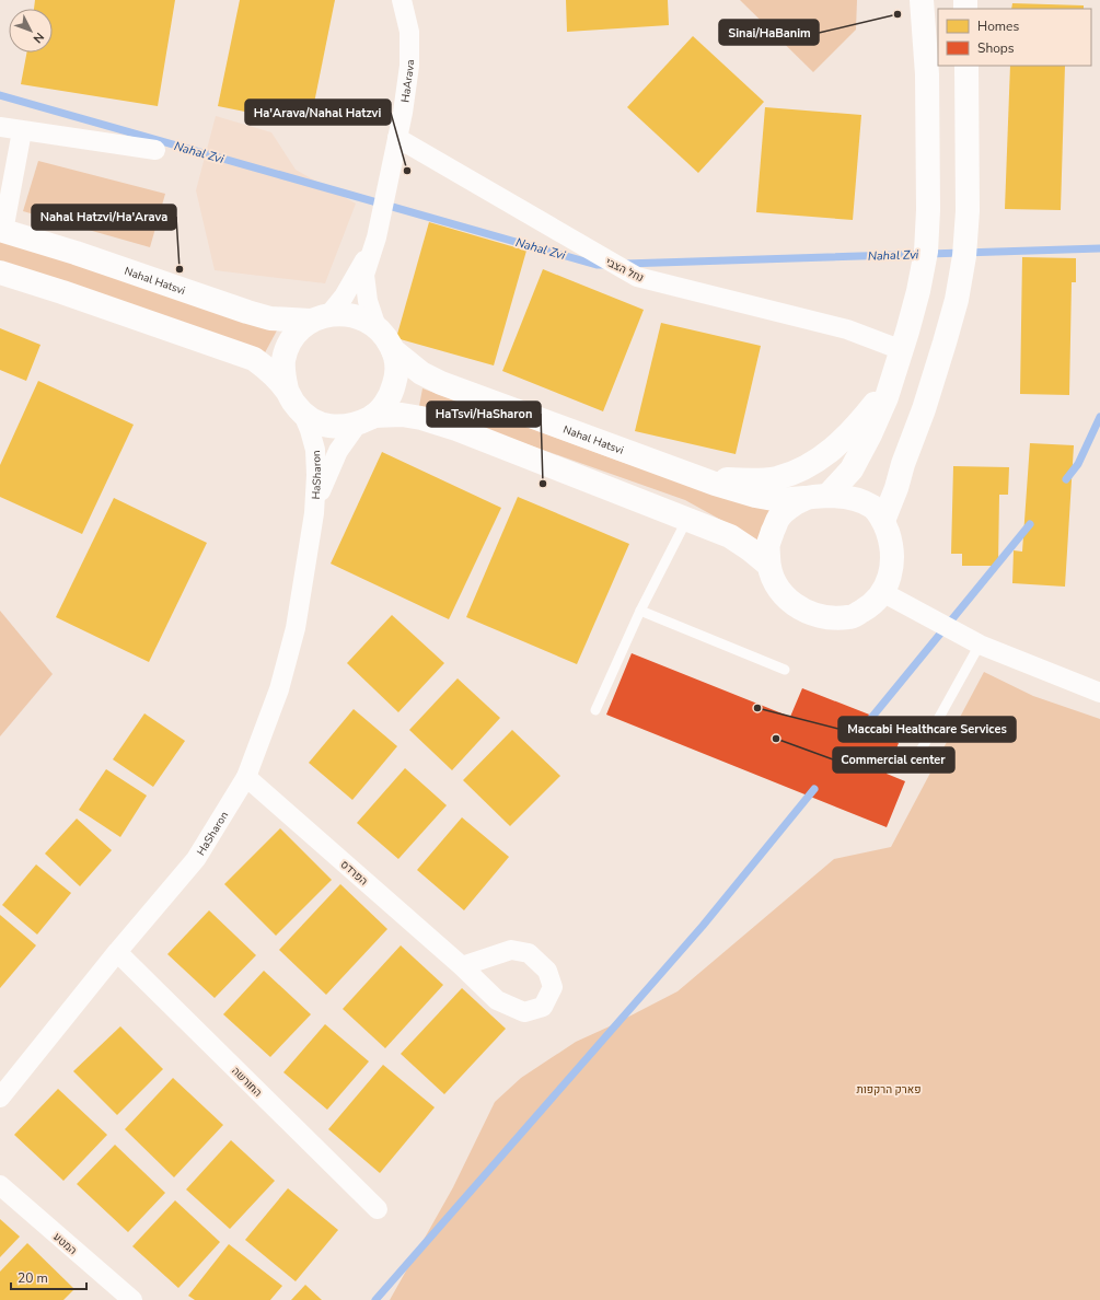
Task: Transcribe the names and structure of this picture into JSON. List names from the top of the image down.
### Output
{
  "streets": {
    "street": [
      "HaArava",
      "נחל הצבי",
      "Nahal Hatsvi",
      "HaSharon",
      "הפרדס",
      "החורשה",
      "המטע"
    ]
  },
  "crossings": [
    ["HaArava", "נחל הצבי"],
    ["HaArava", "Nahal Hatsvi"],
    ["HaArava", "HaSharon"],
    ["Nahal Hatsvi", "HaSharon"],
    ["HaSharon", "הפרדס"],
    ["HaSharon", "החורשה"]
  ],
  "water": ["Nahal Zvi"],
  "parks": ["פארק הרקפות"],
  "places": [
    "Sinai/HaBanim",
    "Ha'Arava/Nahal Hatzvi",
    "Nahal Hatzvi/Ha'Arava",
    "HaTsvi/HaSharon",
    "Maccabi Healthcare Services",
    "Commercial center"
  ],
  "legend": ["Homes", "Shops"],
  "scale_bar": "20 m",
  "north": "bottom right"
}
